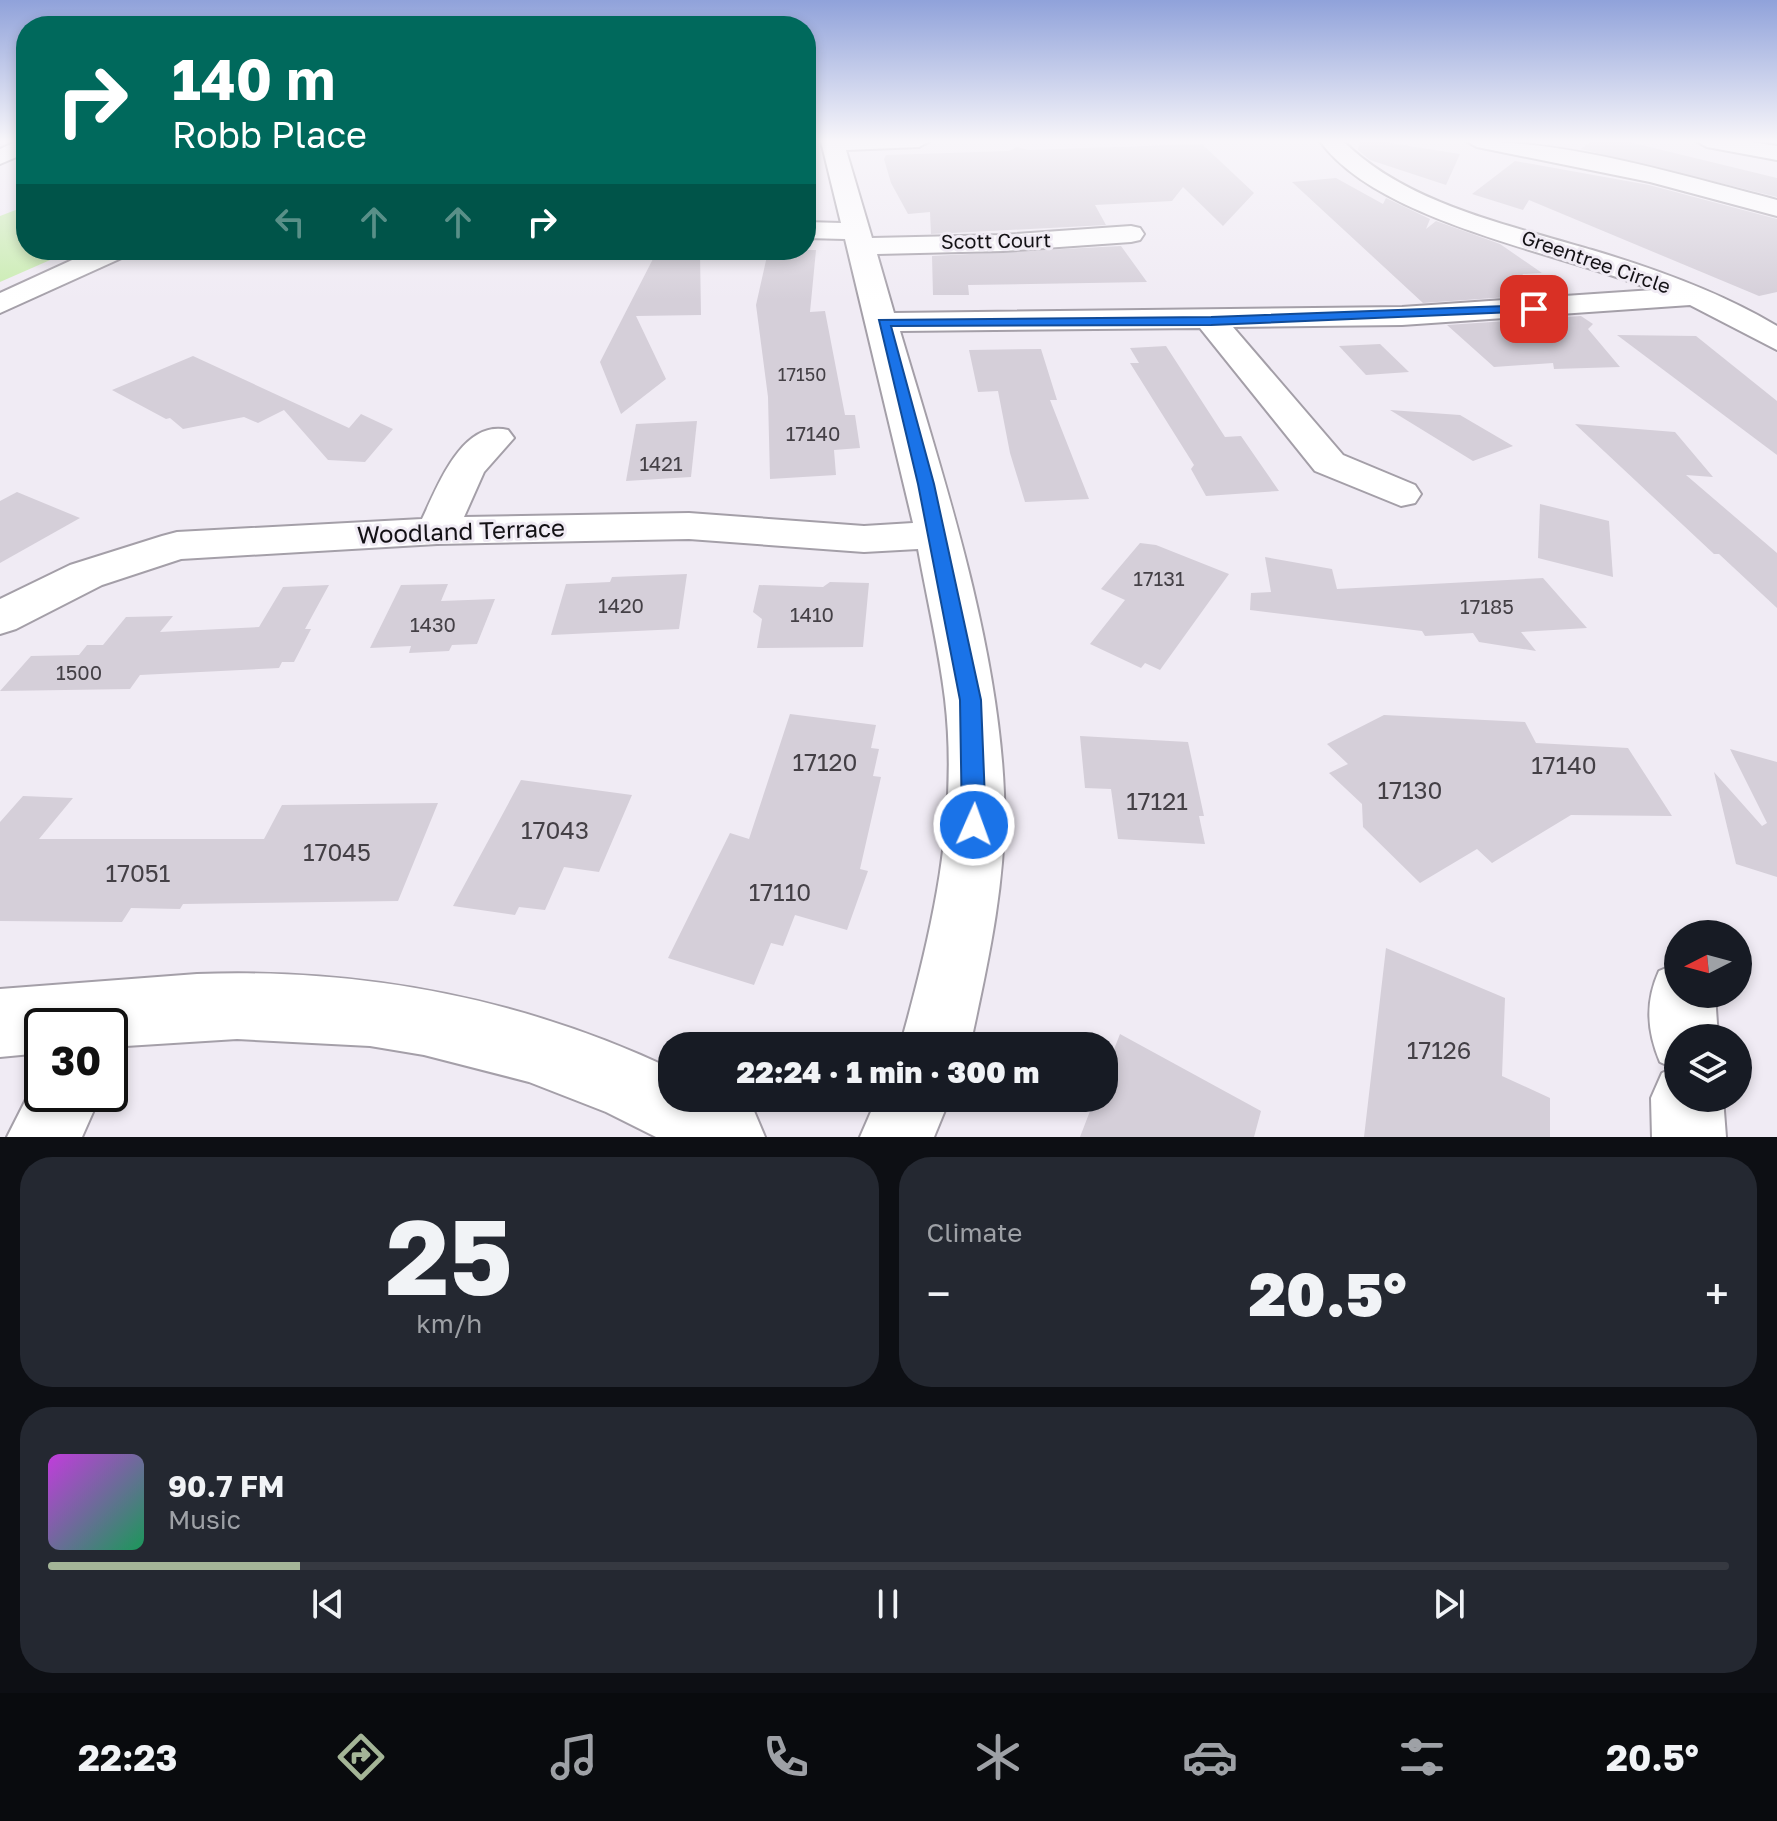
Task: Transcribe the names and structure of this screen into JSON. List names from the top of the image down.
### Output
{
  "streets": {
    "street": ["Scott Court", "Greentree Circle", "Woodland Terrace"]
  },
  "house_numbers": [
    "17150",
    "17140",
    "1421",
    "17131",
    "1420",
    "17185",
    "1410",
    "1430",
    "1500",
    "17120",
    "17140",
    "17130",
    "17121",
    "17043",
    "17045",
    "17051",
    "17110",
    "17126"
  ],
  "north": "left",
  "page": {
    "turn": ["140 m", "Robb Place"],
    "limit": "30",
    "trip": "22:24 · 1 min · 300 m",
    "tile": [
      ["25", "km/h"],
      "Climate"
    ],
    "heat": ["−", "20.5°", "+"],
    "song": ["90.7 FM", "Music"],
    "tabs": ["22:23", "20.5°"]
  }
}
